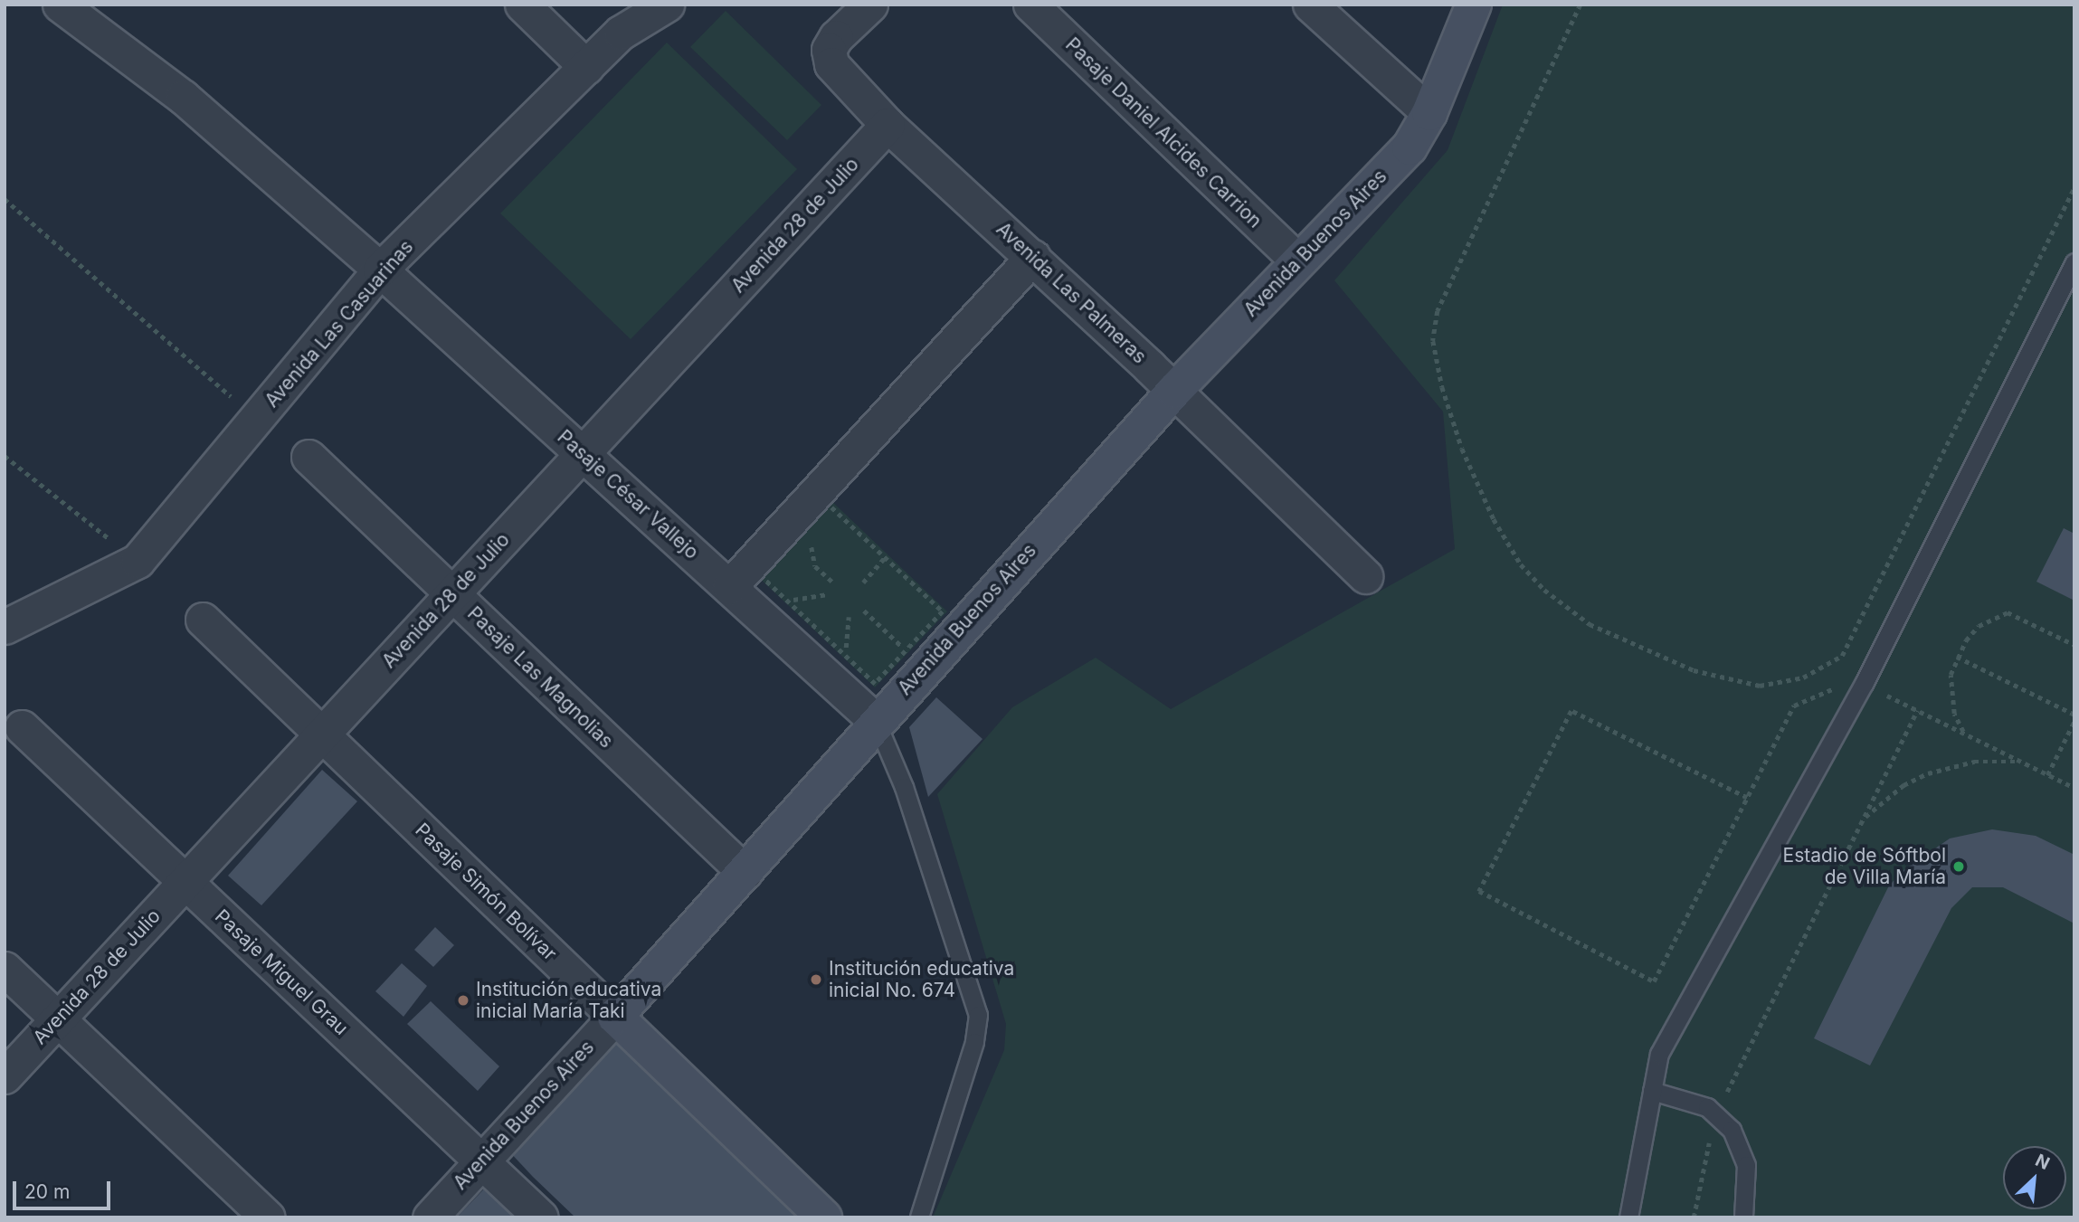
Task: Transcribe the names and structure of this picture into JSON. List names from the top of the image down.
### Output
{
  "streets": {
    "street": [
      "Pasaje Daniel Alcides Carrion",
      "Avenida 28 de Julio",
      "Avenida Buenos Aires",
      "Avenida Las Palmeras",
      "Avenida Las Casuarinas",
      "Pasaje César Vallejo",
      "Pasaje Las Magnolias",
      "Pasaje Simón Bolívar",
      "Pasaje Miguel Grau"
    ]
  },
  "crossings": [
    ["Pasaje Daniel Alcides Carrion", "Avenida Buenos Aires"],
    ["Avenida 28 de Julio", "Avenida Las Palmeras"],
    ["Avenida 28 de Julio", "Pasaje César Vallejo"],
    ["Avenida 28 de Julio", "Pasaje Las Magnolias"],
    ["Avenida 28 de Julio", "Pasaje Simón Bolívar"],
    ["Avenida 28 de Julio", "Pasaje Miguel Grau"],
    ["Avenida Buenos Aires", "Avenida Las Palmeras"],
    ["Avenida Buenos Aires", "Pasaje César Vallejo"],
    ["Avenida Buenos Aires", "Pasaje Las Magnolias"],
    ["Avenida Buenos Aires", "Pasaje Simón Bolívar"],
    ["Avenida Buenos Aires", "Pasaje Miguel Grau"],
    ["Avenida Las Casuarinas", "Pasaje César Vallejo"]
  ],
  "places": ["Estadio de Sóftbol de Villa María", "Institución educativa inicial No. 674", "Institución educativa inicial María Taki"],
  "scale_bar": "20 m",
  "north": "top right"
}
